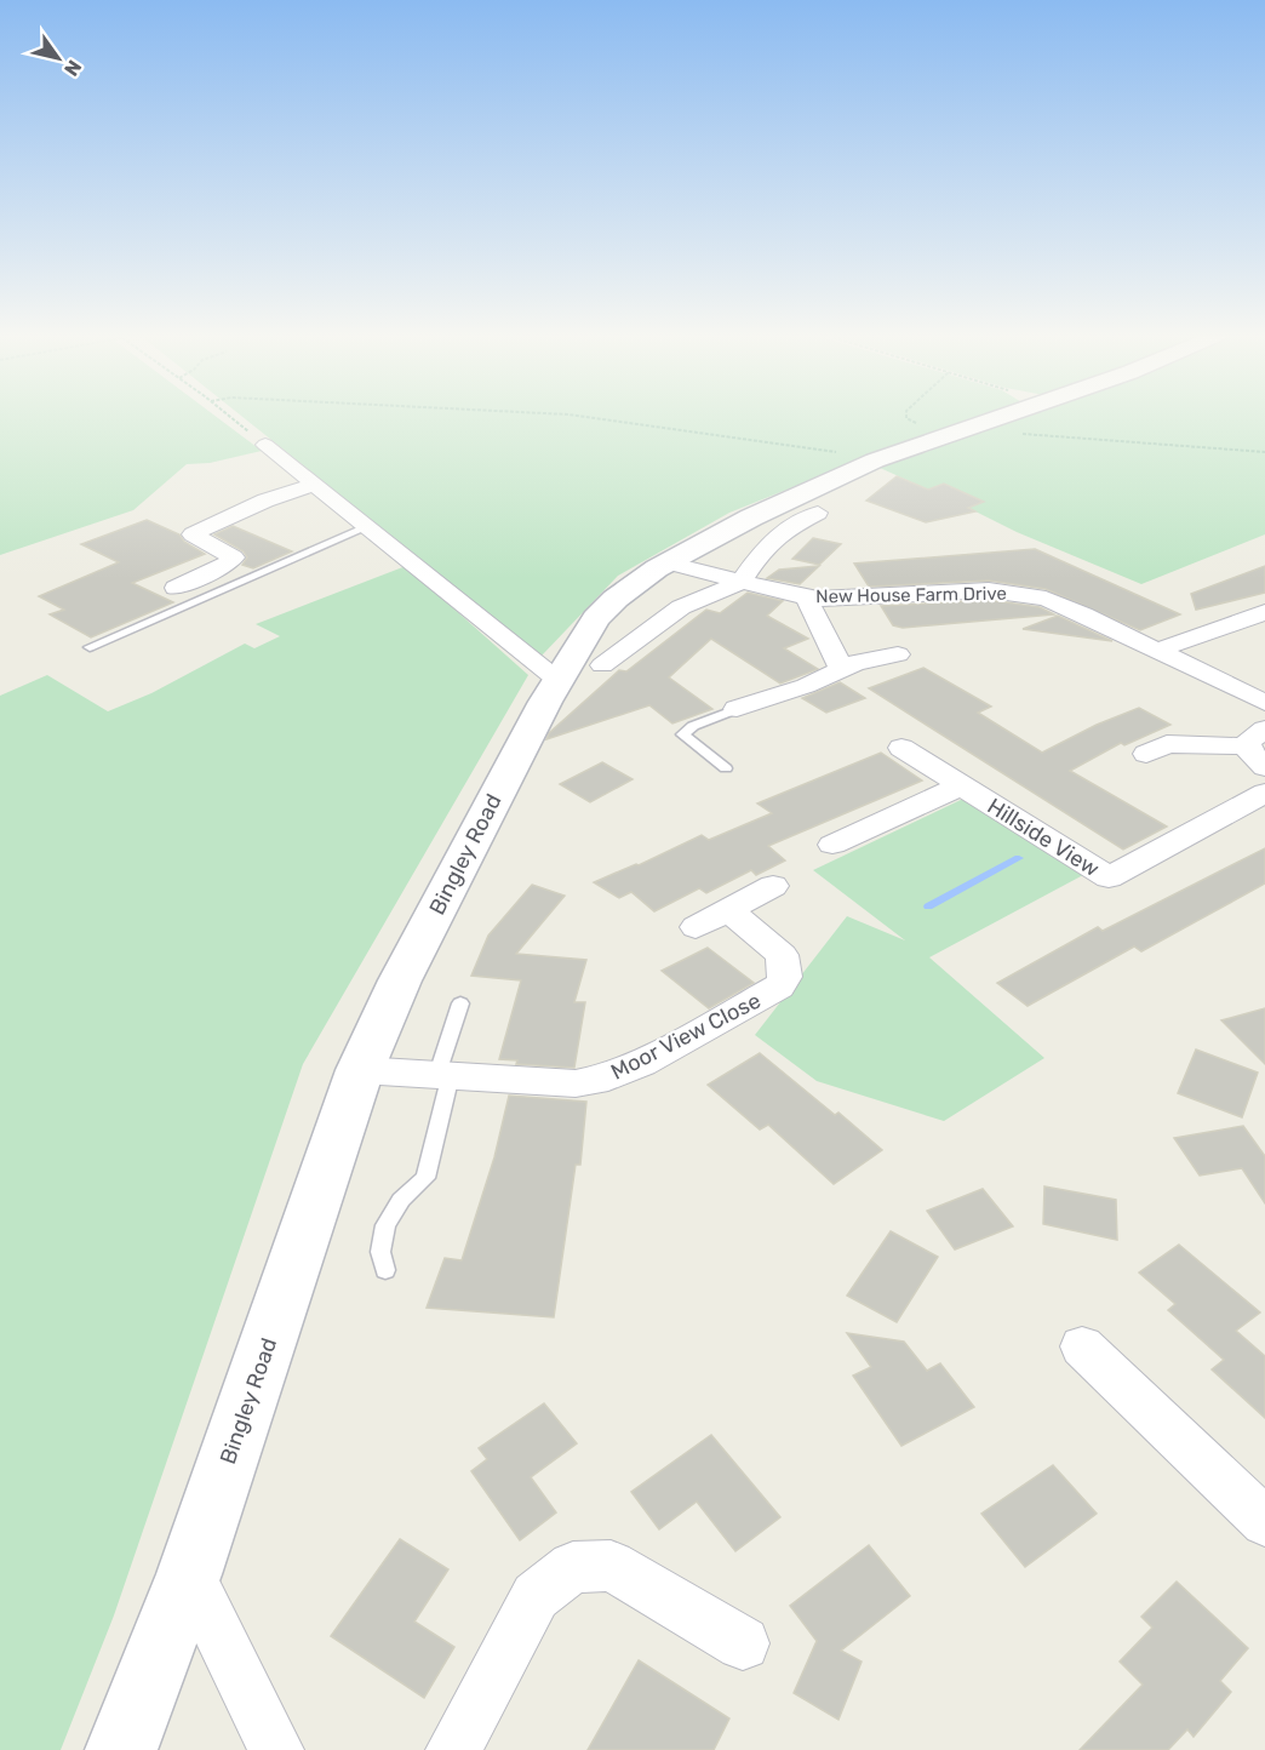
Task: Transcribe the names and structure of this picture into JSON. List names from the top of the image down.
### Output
{
  "streets": {
    "street": [
      "New House Farm Drive",
      "Hillside View",
      "Bingley Road",
      "Moor View Close"
    ]
  },
  "crossings": [
    ["New House Farm Drive", "Bingley Road"],
    ["Bingley Road", "Moor View Close"]
  ],
  "north": "bottom right"
}
